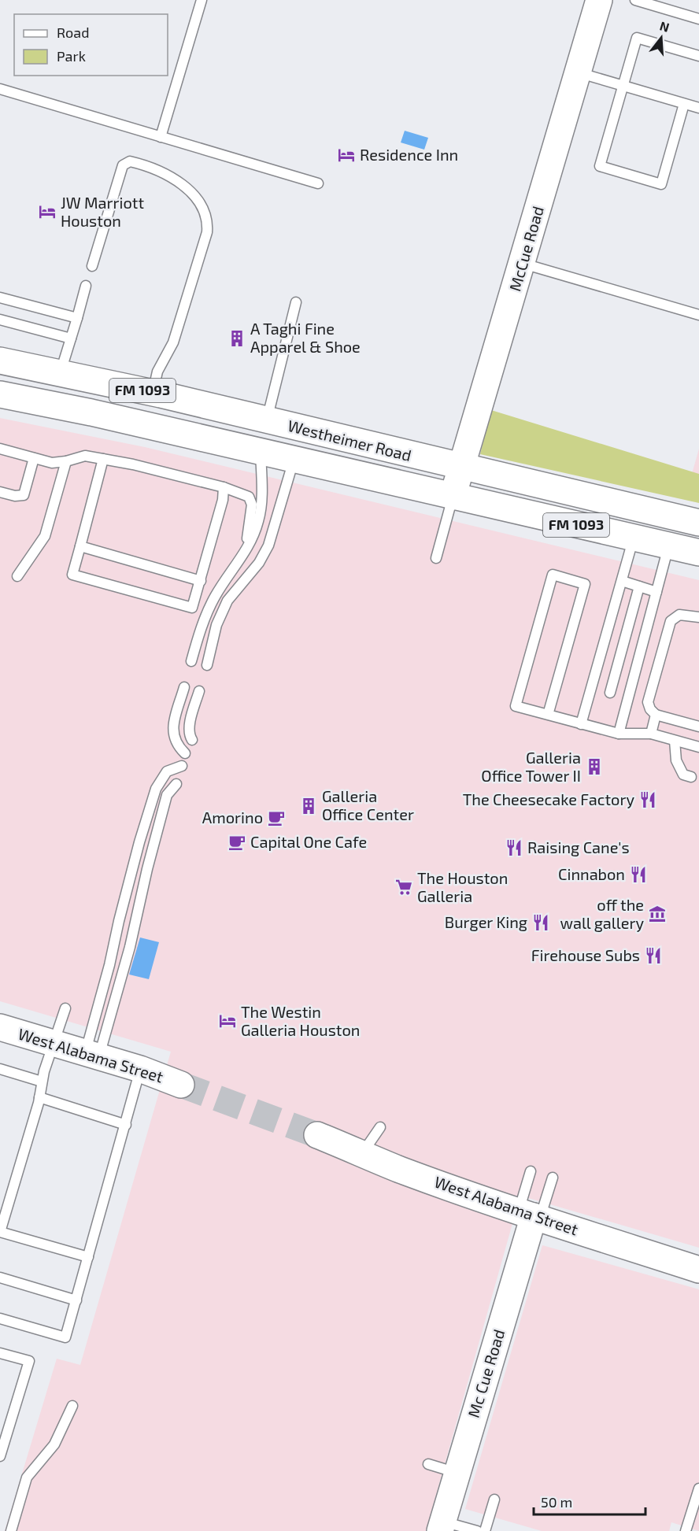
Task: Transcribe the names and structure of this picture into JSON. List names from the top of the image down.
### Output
{
  "streets": {
    "main road": [
      "McCue Road",
      "FM 1093",
      "Westheimer Road",
      "West Alabama Street",
      "Mc Cue Road"
    ]
  },
  "crossings": [
    ["McCue Road", "Westheimer Road"],
    ["West Alabama Street", "Mc Cue Road"]
  ],
  "places": {
    "hotel": ["Residence Inn", "JW Marriott Houston", "The Westin Galleria Houston"],
    "building": ["A Taghi Fine Apparel & Shoe", "Galleria Office Tower II", "Galleria Office Center"],
    "restaurant": [
      "The Cheesecake Factory",
      "Raising Cane's",
      "Cinnabon",
      "Burger King",
      "Firehouse Subs"
    ],
    "cafe": ["Amorino", "Capital One Cafe"],
    "supermarket": ["The Houston Galleria"],
    "museum": ["off the wall gallery"]
  },
  "legend": ["Road", "Park"],
  "scale_bar": "50 m",
  "north": "top"
}
